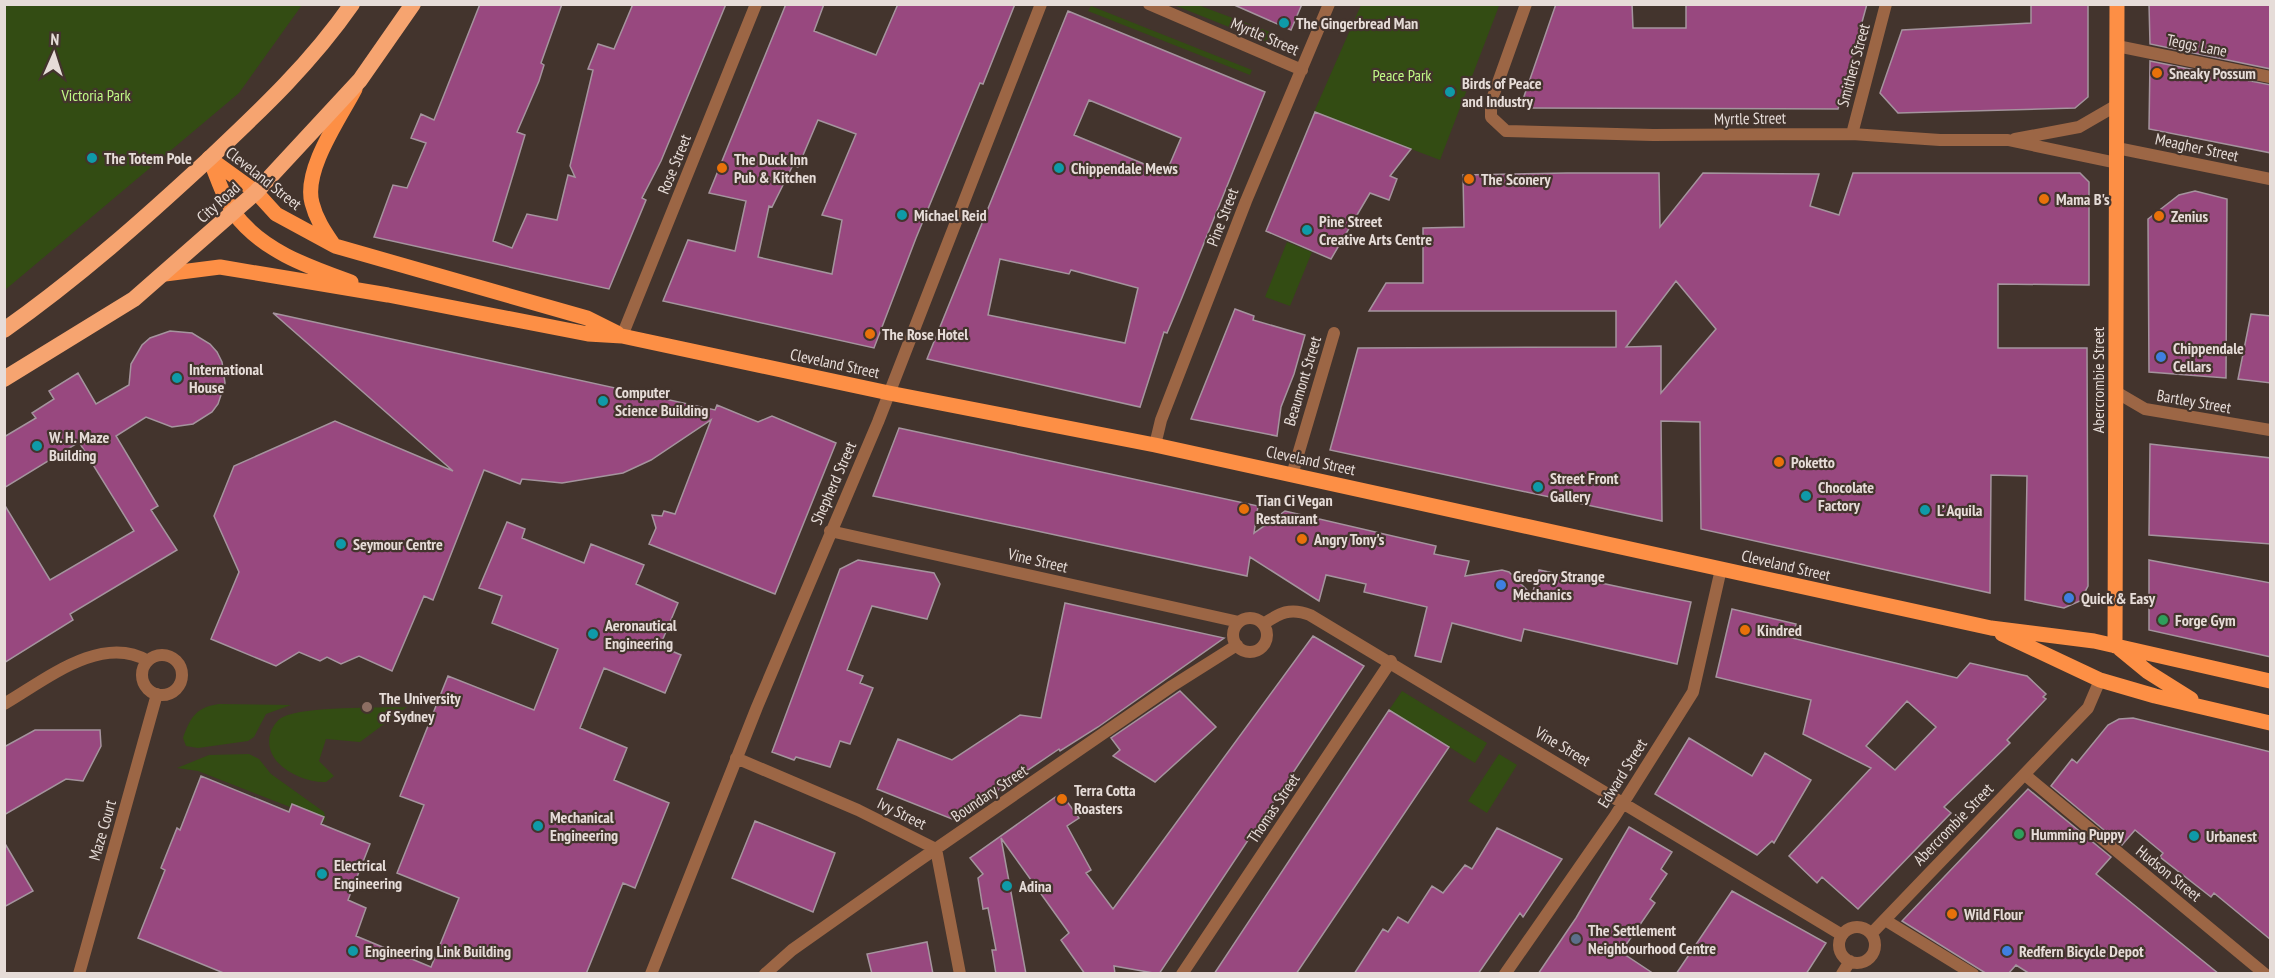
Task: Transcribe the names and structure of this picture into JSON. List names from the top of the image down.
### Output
{
  "streets": {
    "highway": ["City Road"],
    "main road": ["Cleveland Street", "Abercrombie Street"],
    "street": [
      "Myrtle Street",
      "Teggs Lane",
      "Smithers Street",
      "Meagher Street",
      "Rose Street",
      "Pine Street",
      "Beaumont Street",
      "Bartley Street",
      "Shepherd Street",
      "Vine Street",
      "Edward Street",
      "Boundary Street",
      "Thomas Street",
      "Ivy Street",
      "Maze Court",
      "Hudson Street"
    ]
  },
  "crossings": [
    ["Myrtle Street", "Smithers Street"],
    ["Myrtle Street", "Meagher Street"],
    ["Myrtle Street", "Pine Street"],
    ["Myrtle Street", "Abercrombie Street"],
    ["Teggs Lane", "Abercrombie Street"],
    ["Meagher Street", "Abercrombie Street"],
    ["Rose Street", "Cleveland Street"],
    ["Cleveland Street", "City Road"],
    ["Cleveland Street", "Pine Street"],
    ["Cleveland Street", "Abercrombie Street"],
    ["Cleveland Street", "Beaumont Street"],
    ["Cleveland Street", "Shepherd Street"],
    ["Cleveland Street", "Edward Street"],
    ["Abercrombie Street", "Bartley Street"],
    ["Abercrombie Street", "Vine Street"],
    ["Abercrombie Street", "Hudson Street"],
    ["Shepherd Street", "Vine Street"],
    ["Shepherd Street", "Ivy Street"],
    ["Vine Street", "Edward Street"],
    ["Vine Street", "Boundary Street"],
    ["Vine Street", "Thomas Street"],
    ["Boundary Street", "Ivy Street"]
  ],
  "parks": ["Peace Park", "Victoria Park"],
  "places": [
    "The Gingerbread Man",
    "Sneaky Possum",
    "Birds of Peace and Industry",
    "The Totem Pole",
    "The Duck Inn Pub & Kitchen",
    "Chippendale Mews",
    "The Sconery",
    "Mama B's",
    "Michael Reid",
    "Zenius",
    "Pine Street Creative Arts Centre",
    "The Rose Hotel",
    "Chippendale Cellars",
    "International House",
    "Computer Science Building",
    "W. H. Maze Building",
    "Poketto",
    "Street Front Gallery",
    "Chocolate Factory",
    "Tian Ci Vegan Restaurant",
    "L’ Aquila",
    "Angry Tony's",
    "Seymour Centre",
    "Gregory Strange Mechanics",
    "Quick & Easy",
    "Forge Gym",
    "Kindred",
    "Aeronautical Engineering",
    "The University of Sydney",
    "Terra Cotta Roasters",
    "Mechanical Engineering",
    "Humming Puppy",
    "Urbanest",
    "Electrical Engineering",
    "Adina",
    "Wild Flour",
    "The Settlement Neighbourhood Centre",
    "Engineering Link Building",
    "Redfern Bicycle Depot"
  ],
  "north": "top"
}
